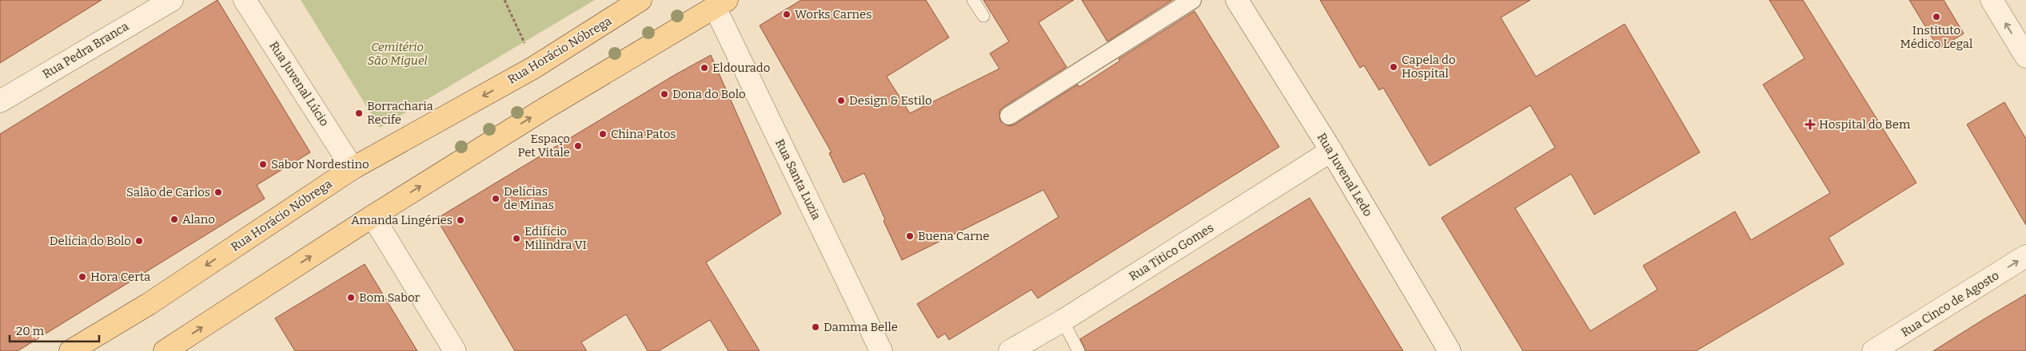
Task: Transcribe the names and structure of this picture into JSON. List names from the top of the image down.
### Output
{
  "streets": {
    "main road": ["Rua Horácio Nóbrega"],
    "street": [
      "Rua Pedra Branca",
      "Rua Juvenal Lúcio",
      "Rua Juvenal Ledo",
      "Rua Santa Luzia",
      "Rua Titico Gomes",
      "Rua Cinco de Agosto"
    ]
  },
  "crossings": [
    ["Rua Horácio Nóbrega", "Rua Juvenal Lúcio"],
    ["Rua Juvenal Ledo", "Rua Titico Gomes"]
  ],
  "one_way": ["Rua Cinco de Agosto"],
  "parks": ["Cemitério São Miguel"],
  "places": {
    "other": [
      "Works Carnes",
      "Instituto Médico Legal",
      "Capela do Hospital",
      "Eldourado",
      "Dona do Bolo",
      "Design & Estilo",
      "Borracharia Recife",
      "China Patos",
      "Espaço Pet Vitale",
      "Sabor Nordestino",
      "Salão de Carlos",
      "Delícias de Minas",
      "Alano",
      "Amanda Lingéries",
      "Buena Carne",
      "Edifício Milindra VI",
      "Delícia do Bolo",
      "Hora Certa",
      "Bom Sabor",
      "Damma Belle"
    ],
    "health": ["Hospital do Bem"]
  },
  "scale_bar": "20 m"
}
